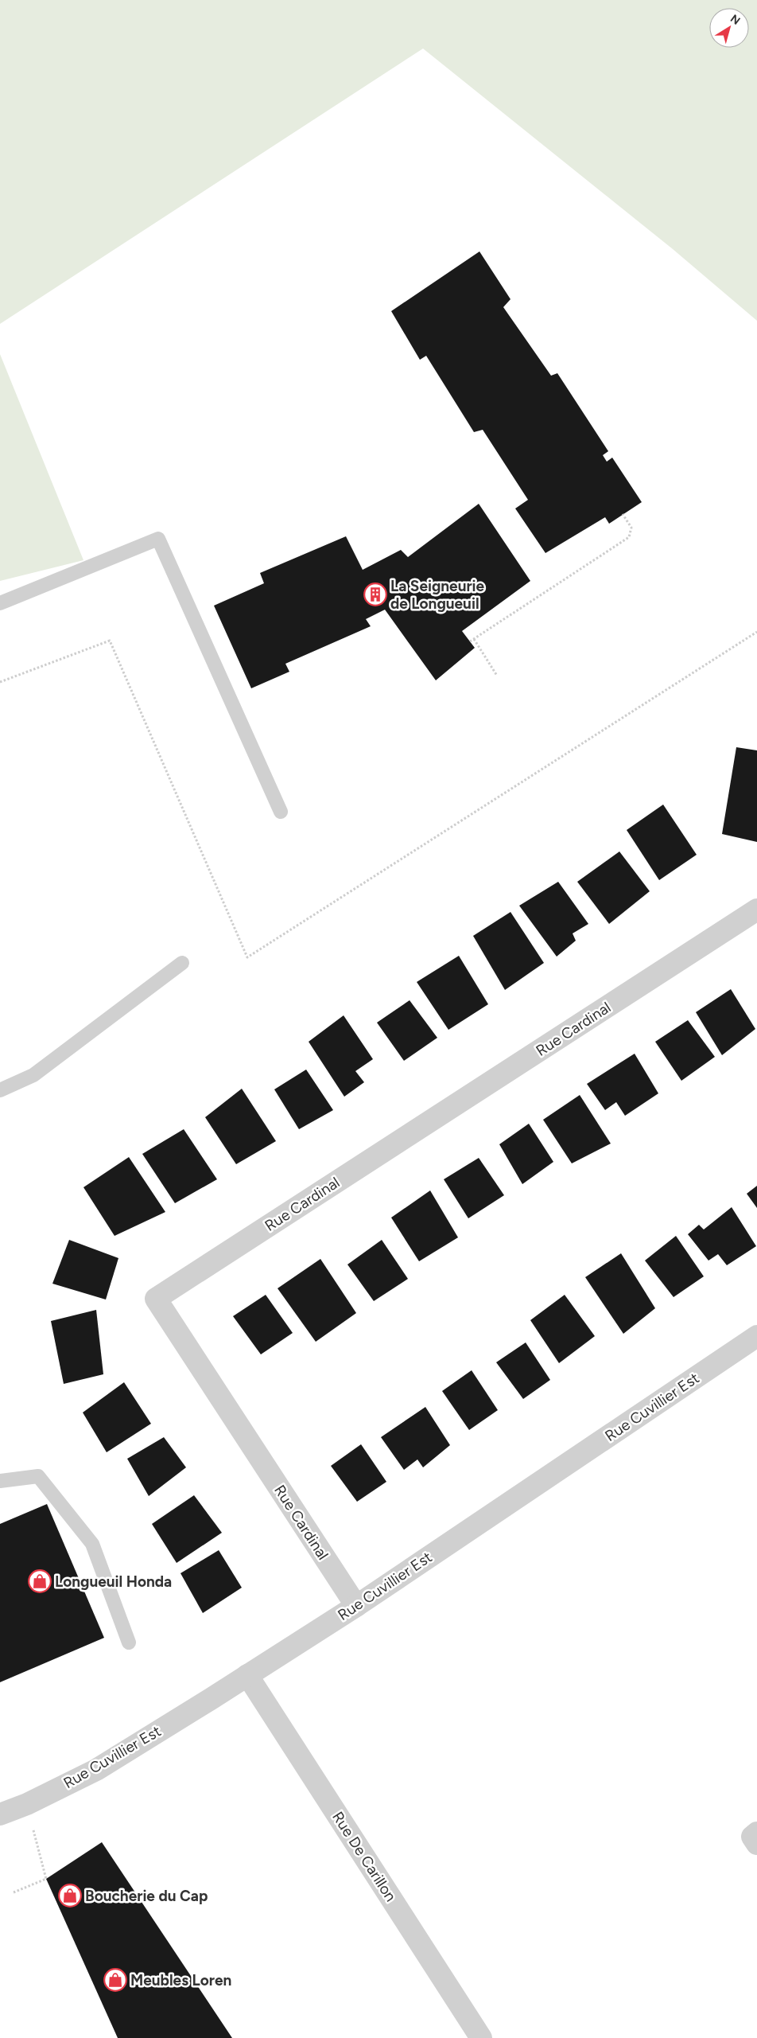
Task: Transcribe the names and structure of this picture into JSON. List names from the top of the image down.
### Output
{
  "streets": {
    "street": ["Rue Cardinal", "Rue Cuvillier Est", "Rue De Carillon"]
  },
  "crossings": [
    ["Rue Cardinal", "Rue Cuvillier Est"],
    ["Rue Cuvillier Est", "Rue De Carillon"]
  ],
  "places": {
    "building": ["La Seigneurie de Longueuil"],
    "shop": ["Longueuil Honda", "Boucherie du Cap", "Meubles Loren"]
  },
  "north": "top right"
}
